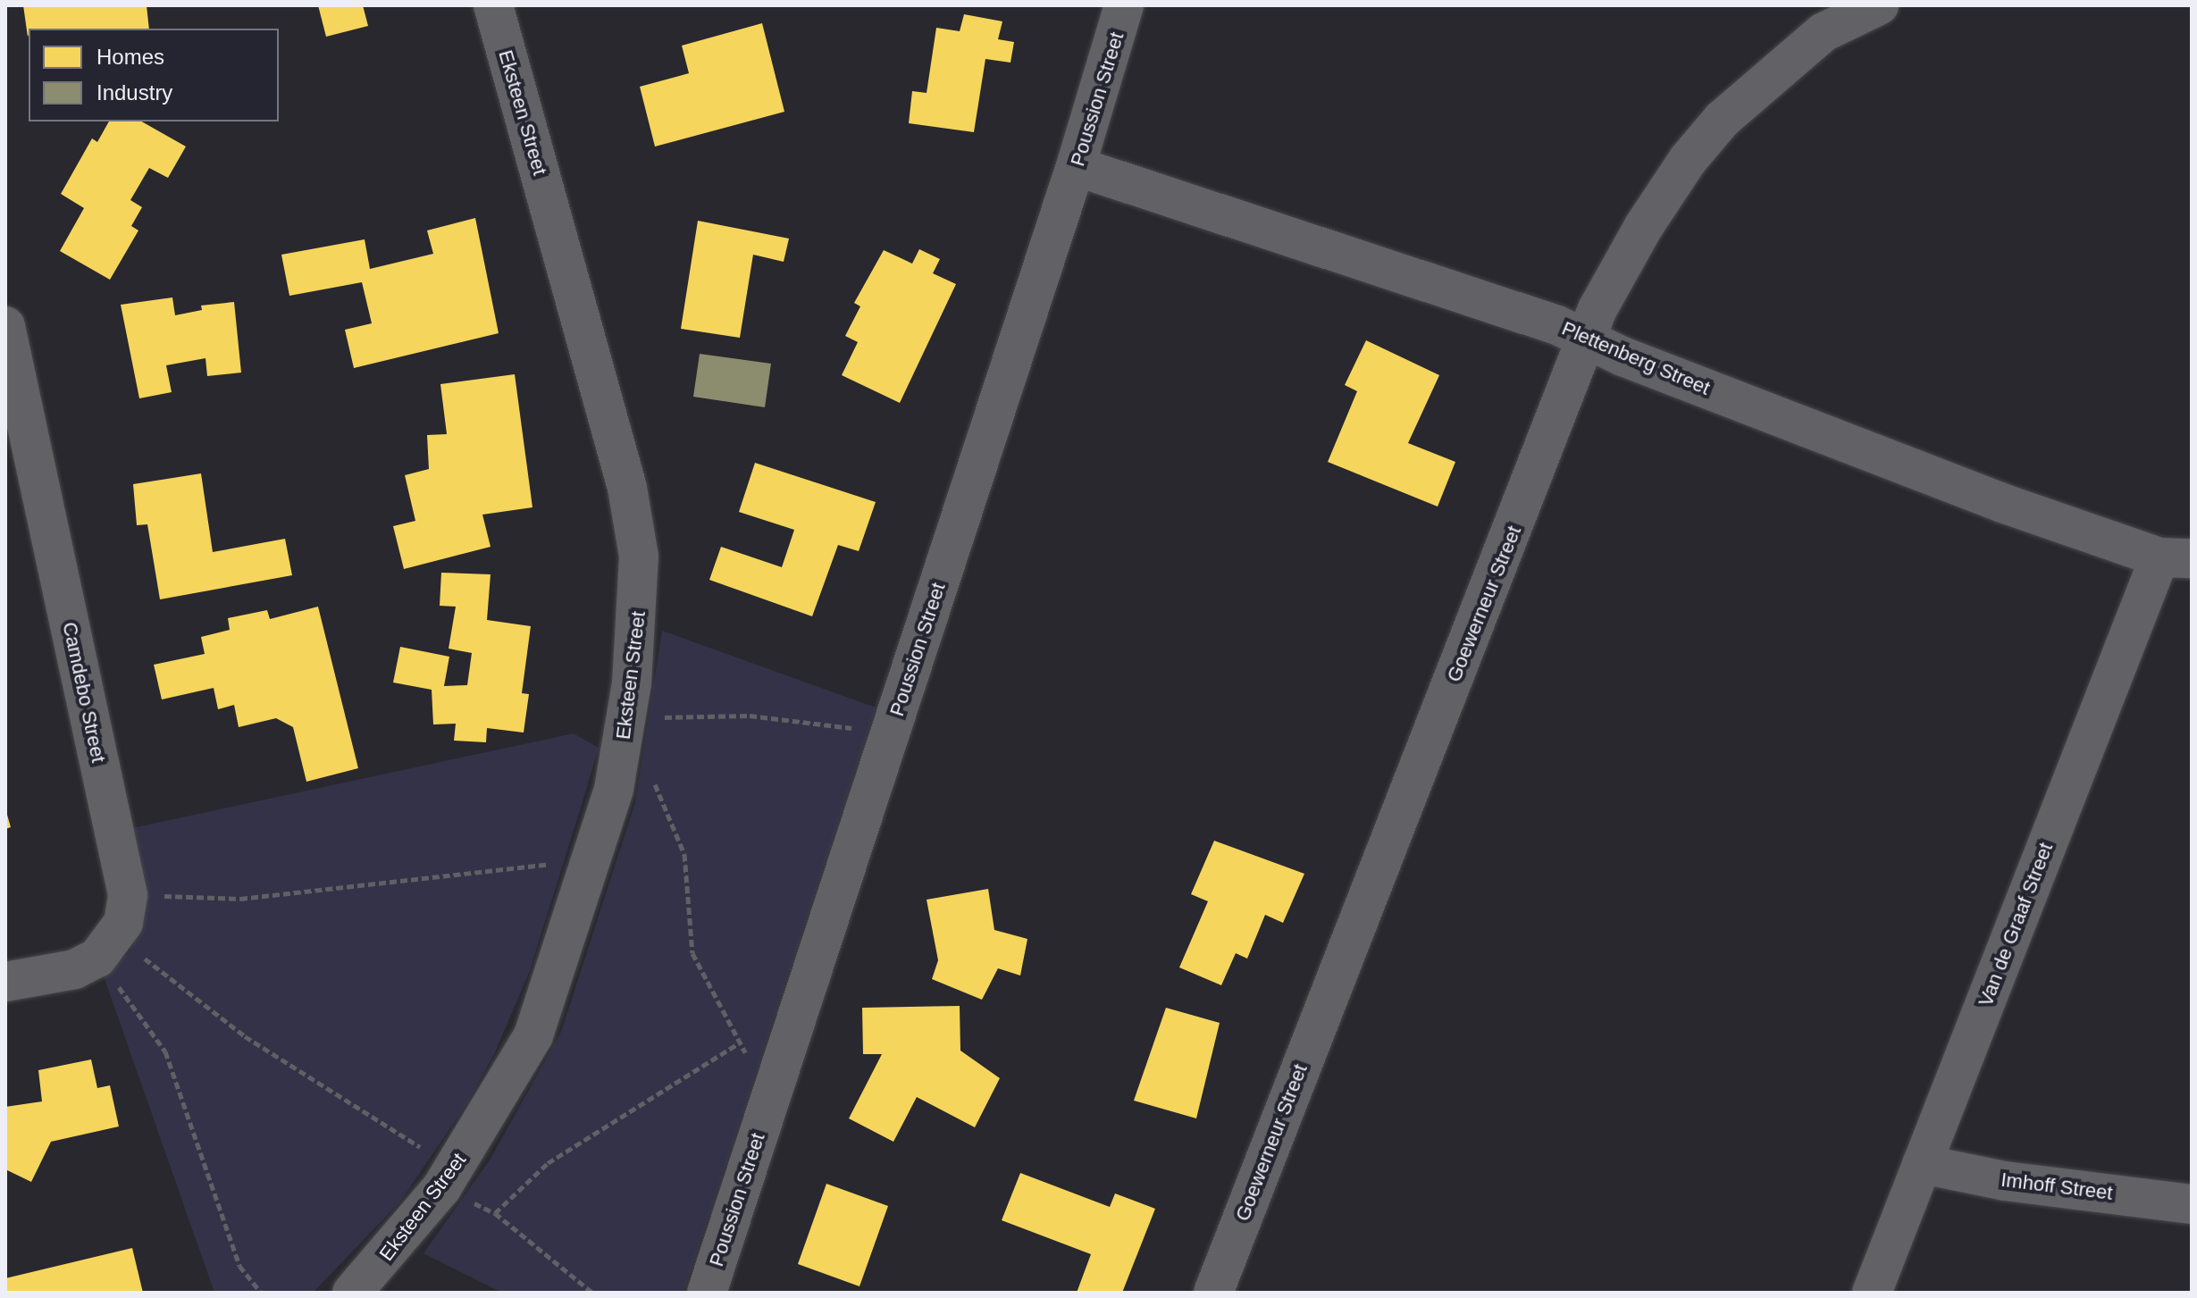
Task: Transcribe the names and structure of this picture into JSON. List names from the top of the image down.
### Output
{
  "streets": {
    "street": [
      "Poussion Street",
      "Eksteen Street",
      "Plettenberg Street",
      "Goewerneur Street",
      "Camdebo Street",
      "Van de Graaf Street",
      "Imhoff Street"
    ]
  },
  "crossings": [
    ["Poussion Street", "Plettenberg Street"],
    ["Plettenberg Street", "Goewerneur Street"],
    ["Plettenberg Street", "Van de Graaf Street"],
    ["Van de Graaf Street", "Imhoff Street"]
  ],
  "legend": ["Homes", "Industry"]
}
